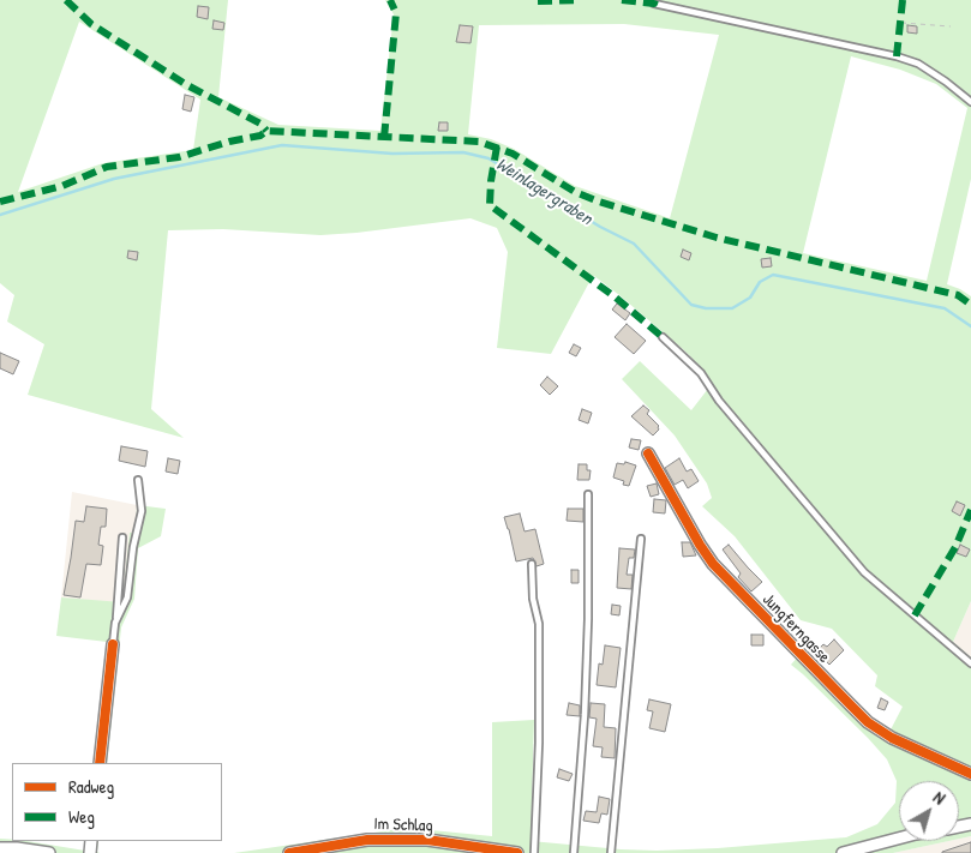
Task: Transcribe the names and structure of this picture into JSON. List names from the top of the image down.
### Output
{
  "streets": {
    "street": ["Jungferngasse", "Im Schlag"]
  },
  "water": ["Weinlagergraben"],
  "legend": ["Radweg", "Weg"],
  "north": "top right"
}
